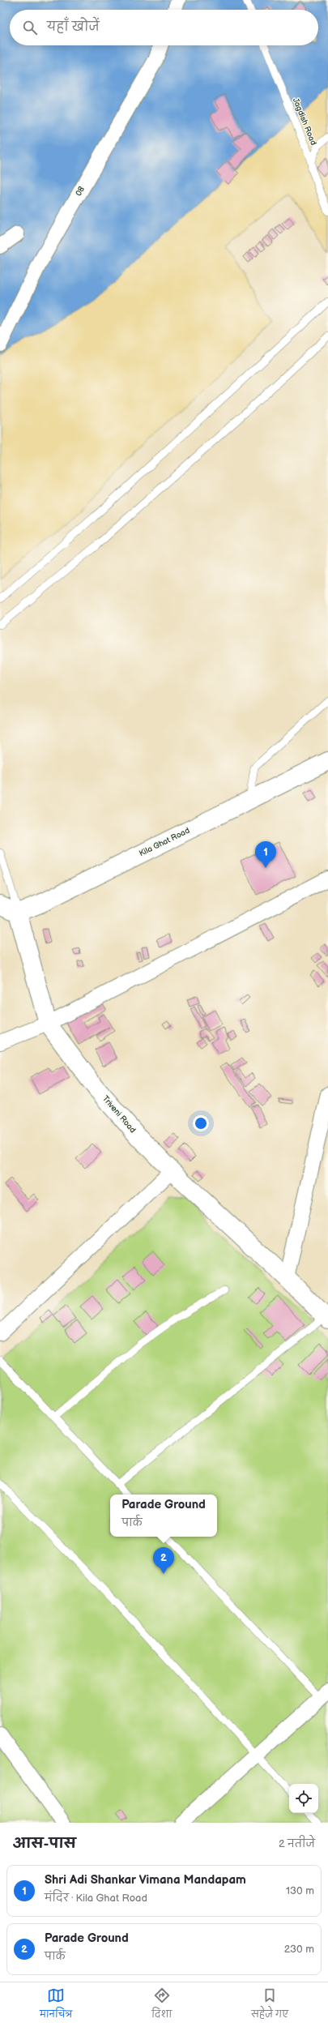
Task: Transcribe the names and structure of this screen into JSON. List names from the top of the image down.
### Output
{
  "streets": {
    "main road": ["Kila Ghat Road", "Triveni Road"],
    "street": ["08"],
    "lane": ["Jagdish Road"]
  },
  "crossings": [
    ["Kila Ghat Road", "Triveni Road"]
  ],
  "page": {
    "search": "यहाँ खोजें",
    "pins": ["1", "2"],
    "popup": ["Parade Ground", "पार्क"],
    "heading": ["आस-पास", "2 नतीजे"],
    "list": [
      {
        "mark": "1",
        "name": "Shri Adi Shankar Vimana Mandapam",
        "note": "मंदिर · Kila Ghat Road",
        "value": "130 m"
      },
      {
        "mark": "2",
        "name": "Parade Ground",
        "note": "पार्क",
        "value": "230 m"
      }
    ],
    "nav": ["मानचित्र", "दिशा", "सहेजे गए"]
  }
}
